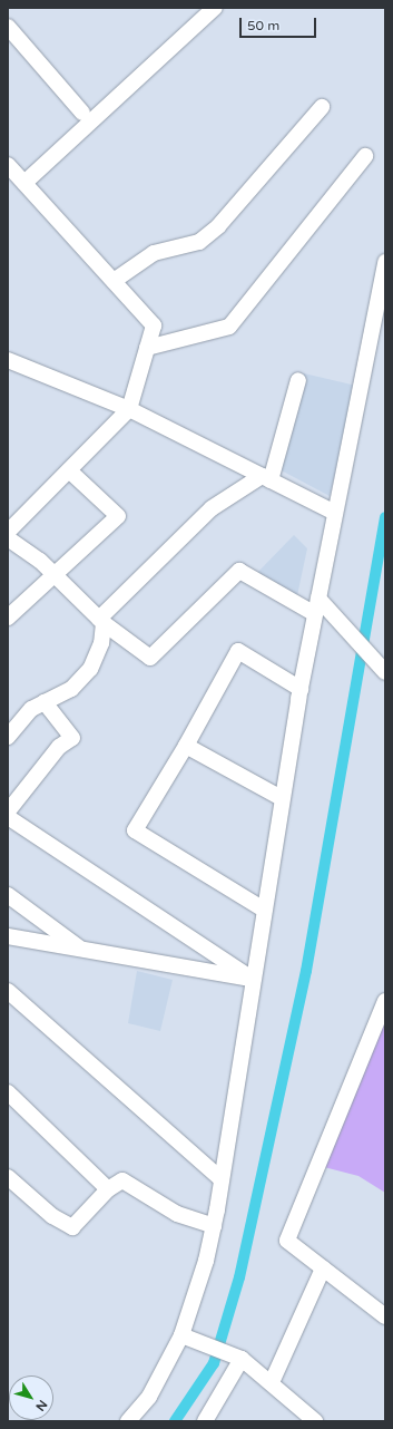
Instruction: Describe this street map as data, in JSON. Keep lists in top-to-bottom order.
{
  "scale_bar": "50 m",
  "north": "bottom right"
}
